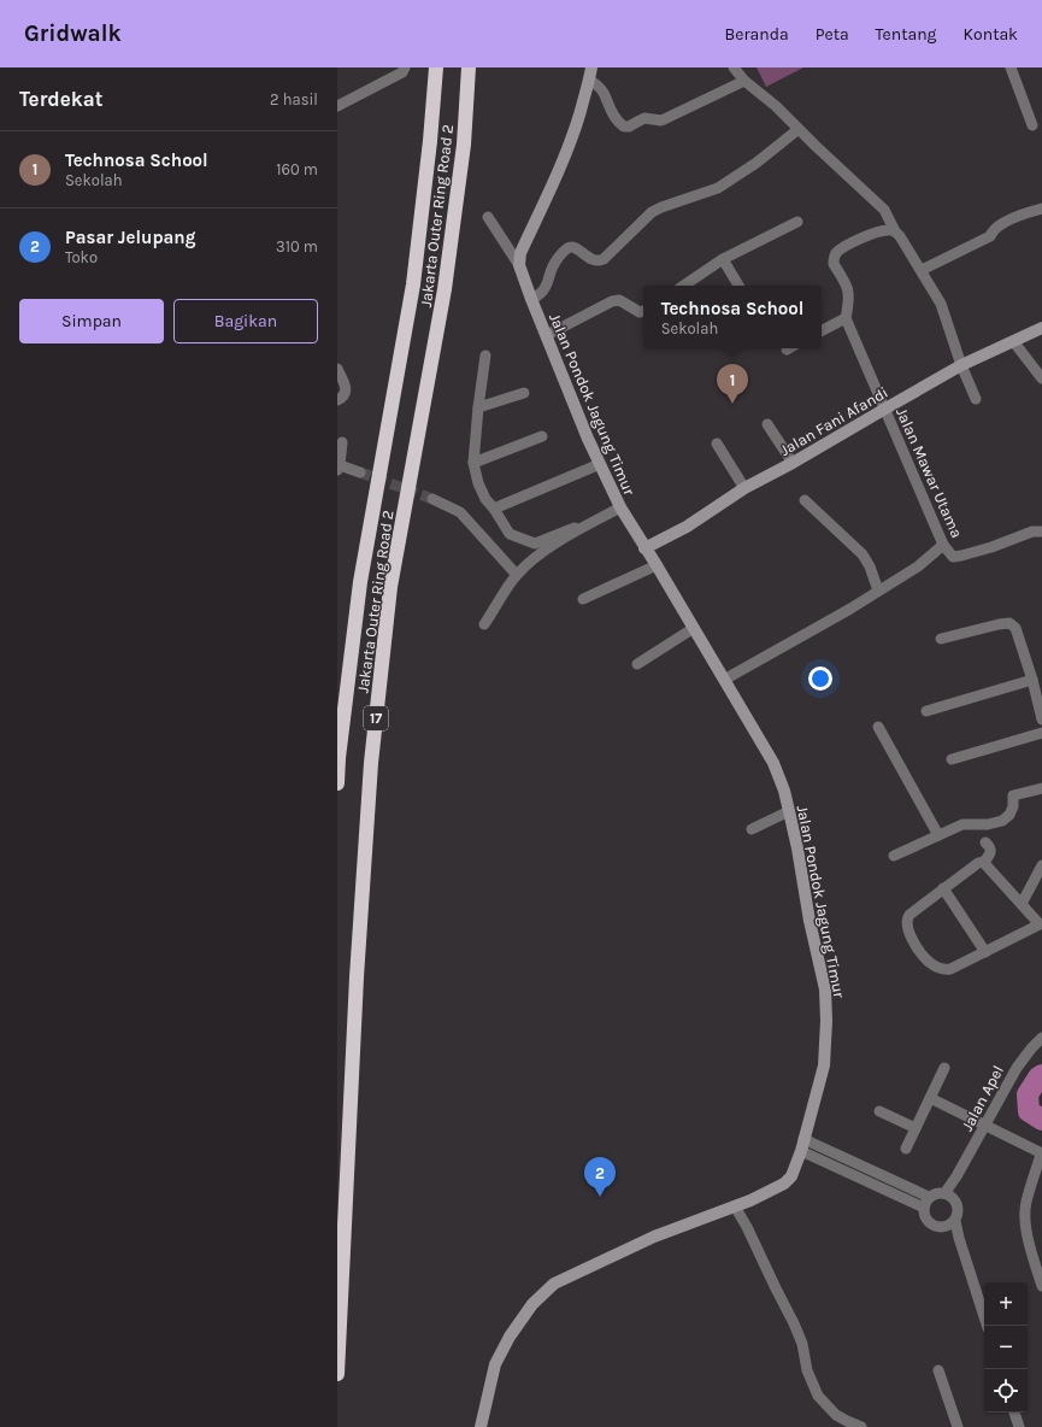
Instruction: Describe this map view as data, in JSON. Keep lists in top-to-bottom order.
{
  "streets": {
    "highway": ["Jakarta Outer Ring Road 2", "17"],
    "street": [
      "Jalan Pondok Jagung Timur",
      "Jalan Fani Afandi",
      "Jalan Mawar Utama",
      "Jalan Apel"
    ]
  },
  "crossings": [
    ["Jalan Pondok Jagung Timur", "Jalan Fani Afandi"],
    ["Jalan Fani Afandi", "Jalan Mawar Utama"]
  ],
  "page": {
    "header": "Gridwalk",
    "nav": [
      "Beranda",
      "Peta",
      "Tentang",
      "Kontak"
    ],
    "heading": ["Terdekat", "2 hasil"],
    "list": [
      {
        "mark": "1",
        "name": "Technosa School",
        "note": "Sekolah",
        "value": "160 m"
      },
      {
        "mark": "2",
        "name": "Pasar Jelupang",
        "note": "Toko",
        "value": "310 m"
      }
    ],
    "buttons": ["Simpan", "Bagikan"],
    "popup": ["Technosa School", "Sekolah"],
    "pins": ["1", "2"],
    "map_buttons": ["+", "−"]
  }
}
